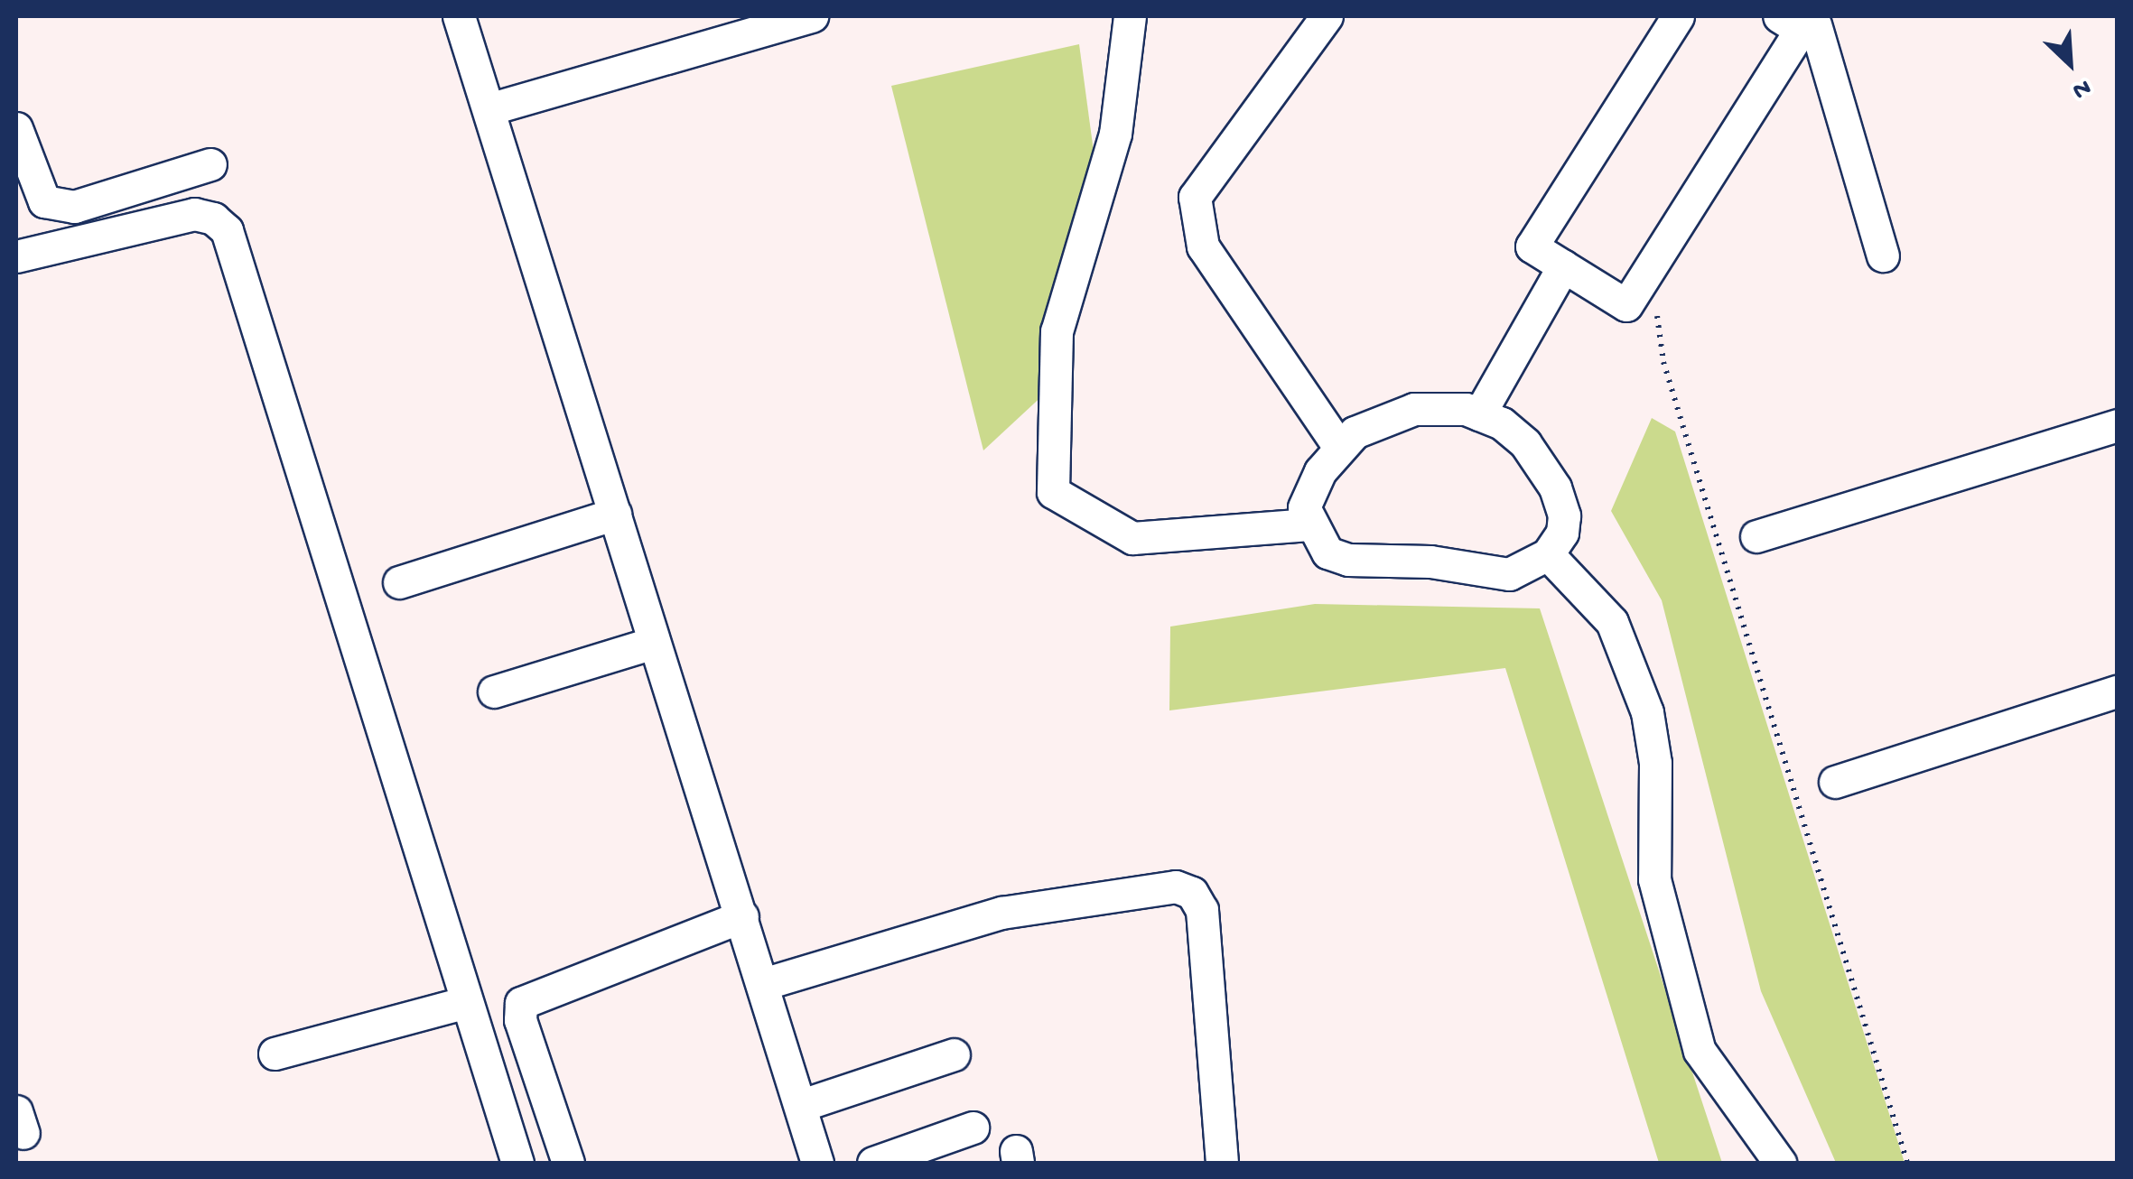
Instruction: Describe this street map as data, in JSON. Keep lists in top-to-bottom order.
{
  "north": "bottom right"
}
